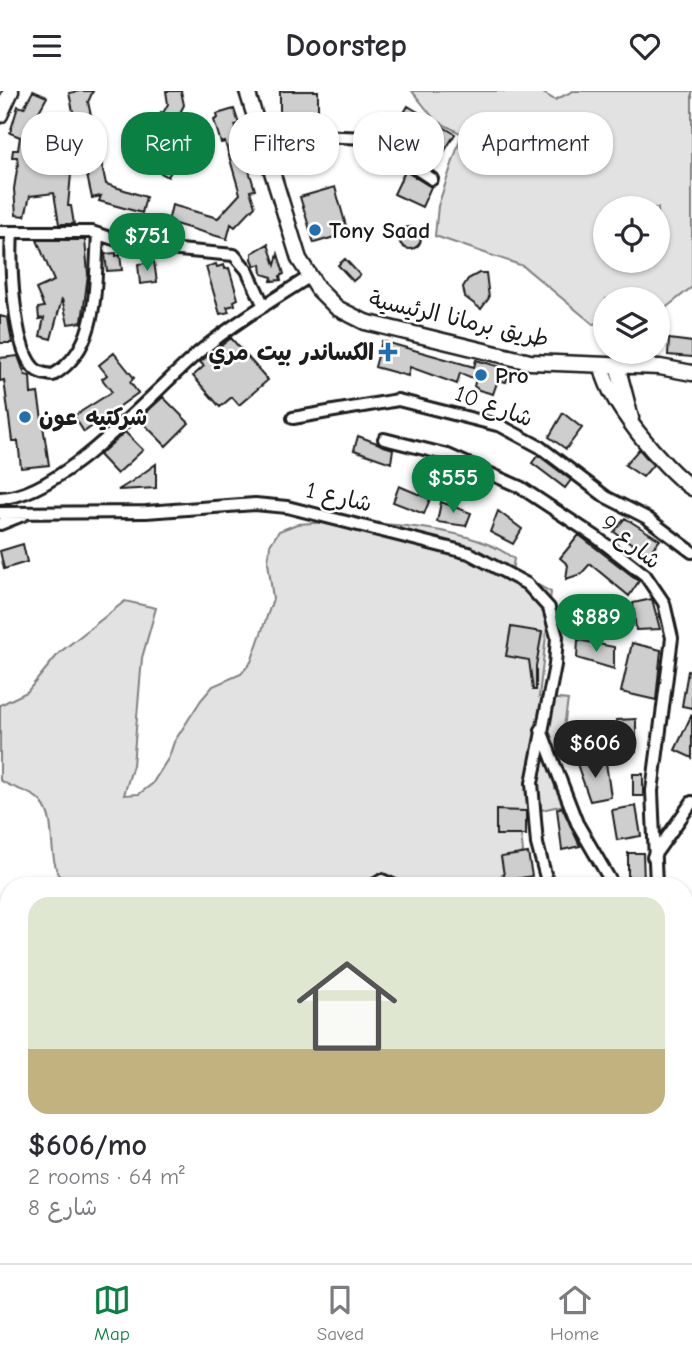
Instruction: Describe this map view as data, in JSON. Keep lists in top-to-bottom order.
{
  "streets": {
    "main road": ["طريق برمانا الرئيسية"],
    "street": ["شارع 10", "شارع 1", "شارع 9"]
  },
  "places": {
    "other": ["Tony Saad", "Pro", "شركتيه عون"],
    "health": ["الكساندر بيت مري"]
  },
  "page": {
    "header": "Doorstep",
    "chip": [
      "Buy",
      "Rent",
      "Filters",
      "New",
      "Apartment"
    ],
    "price": [
      "$751",
      "$555",
      "$889",
      "$606"
    ],
    "list": [
      {
        "name": "$606/mo",
        "note": "2 rooms · 64 m² · شارع 8"
      }
    ],
    "tabs": ["Map", "Saved", "Home"]
  }
}
